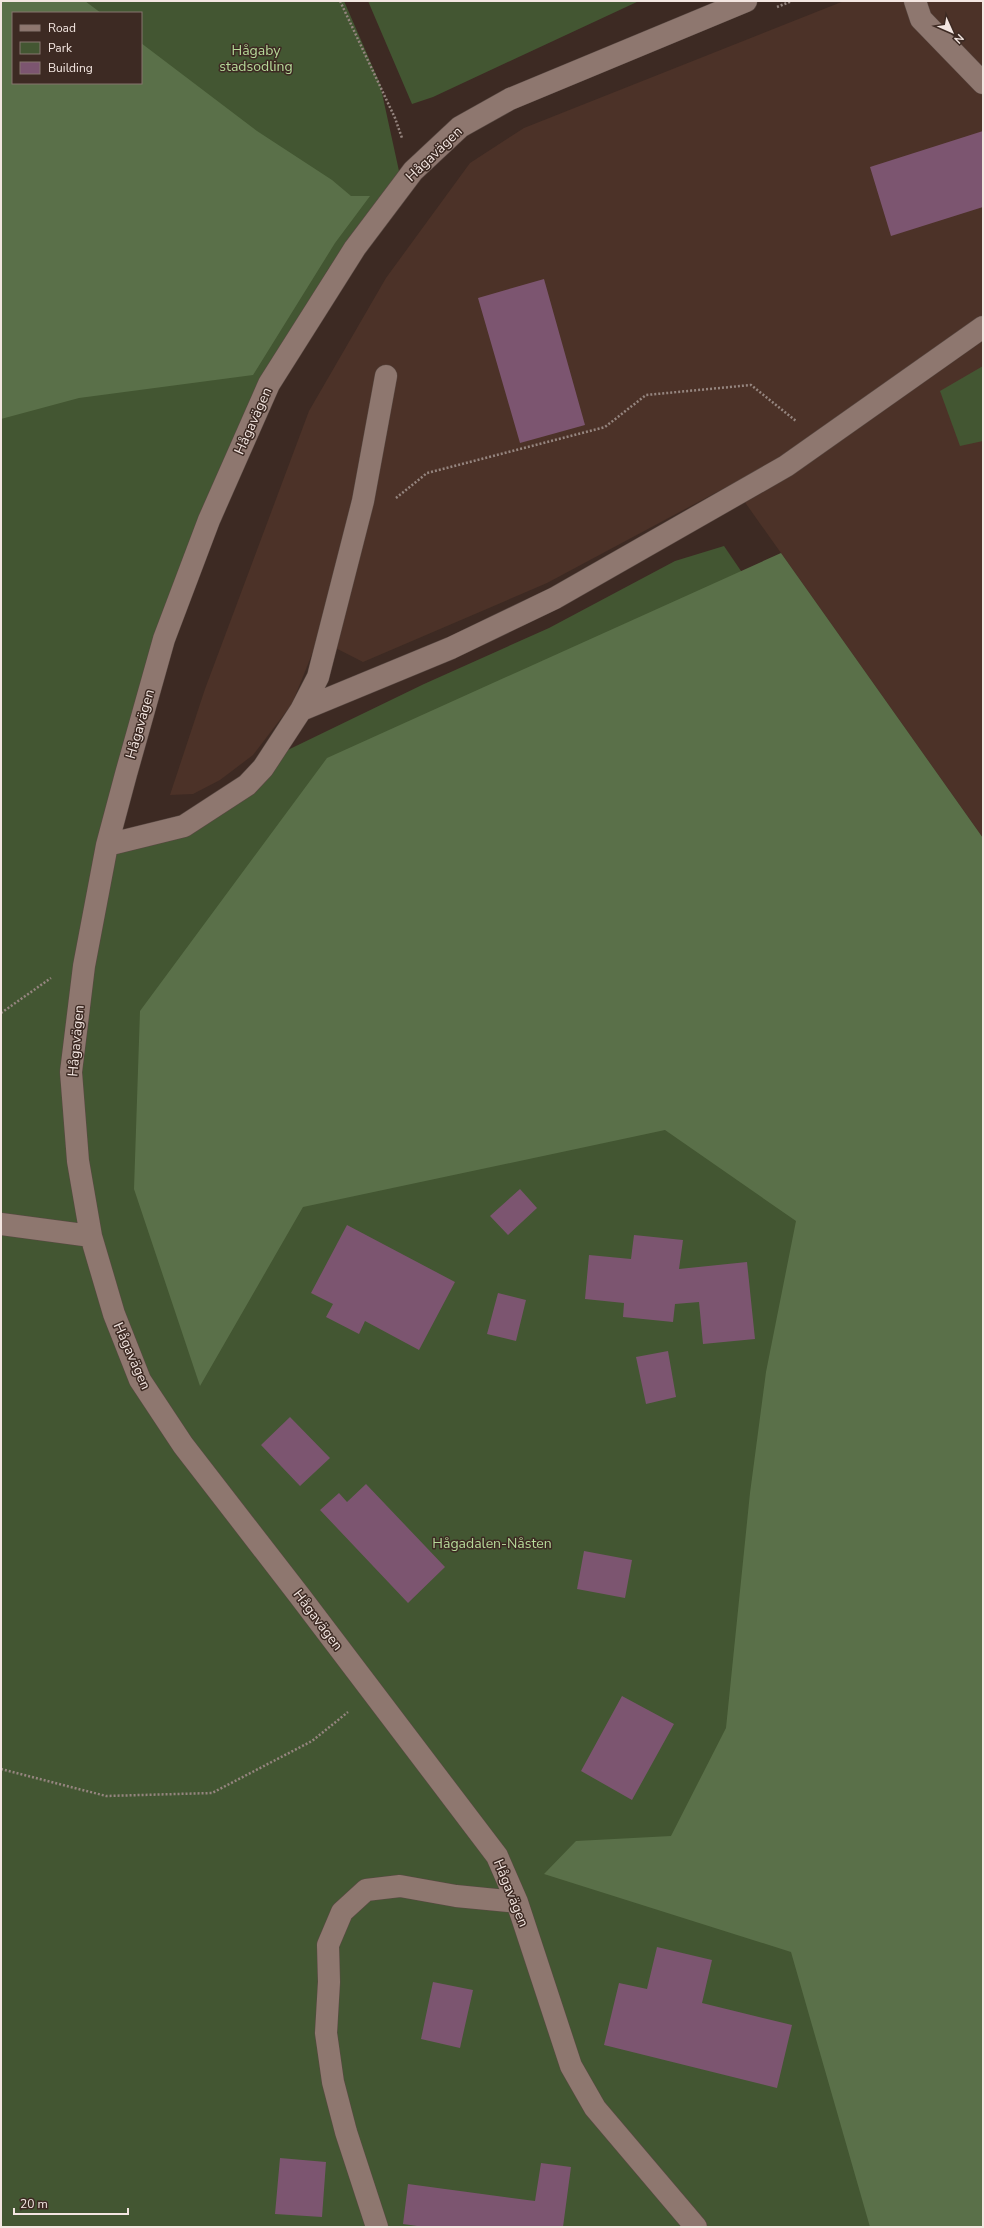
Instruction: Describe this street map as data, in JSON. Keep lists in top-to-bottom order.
{
  "streets": {
    "street": ["Hågavägen"]
  },
  "parks": ["Hågaby stadsodling", "Hågadalen-Nåsten"],
  "legend": ["Road", "Park", "Building"],
  "scale_bar": "20 m",
  "north": "bottom right"
}
